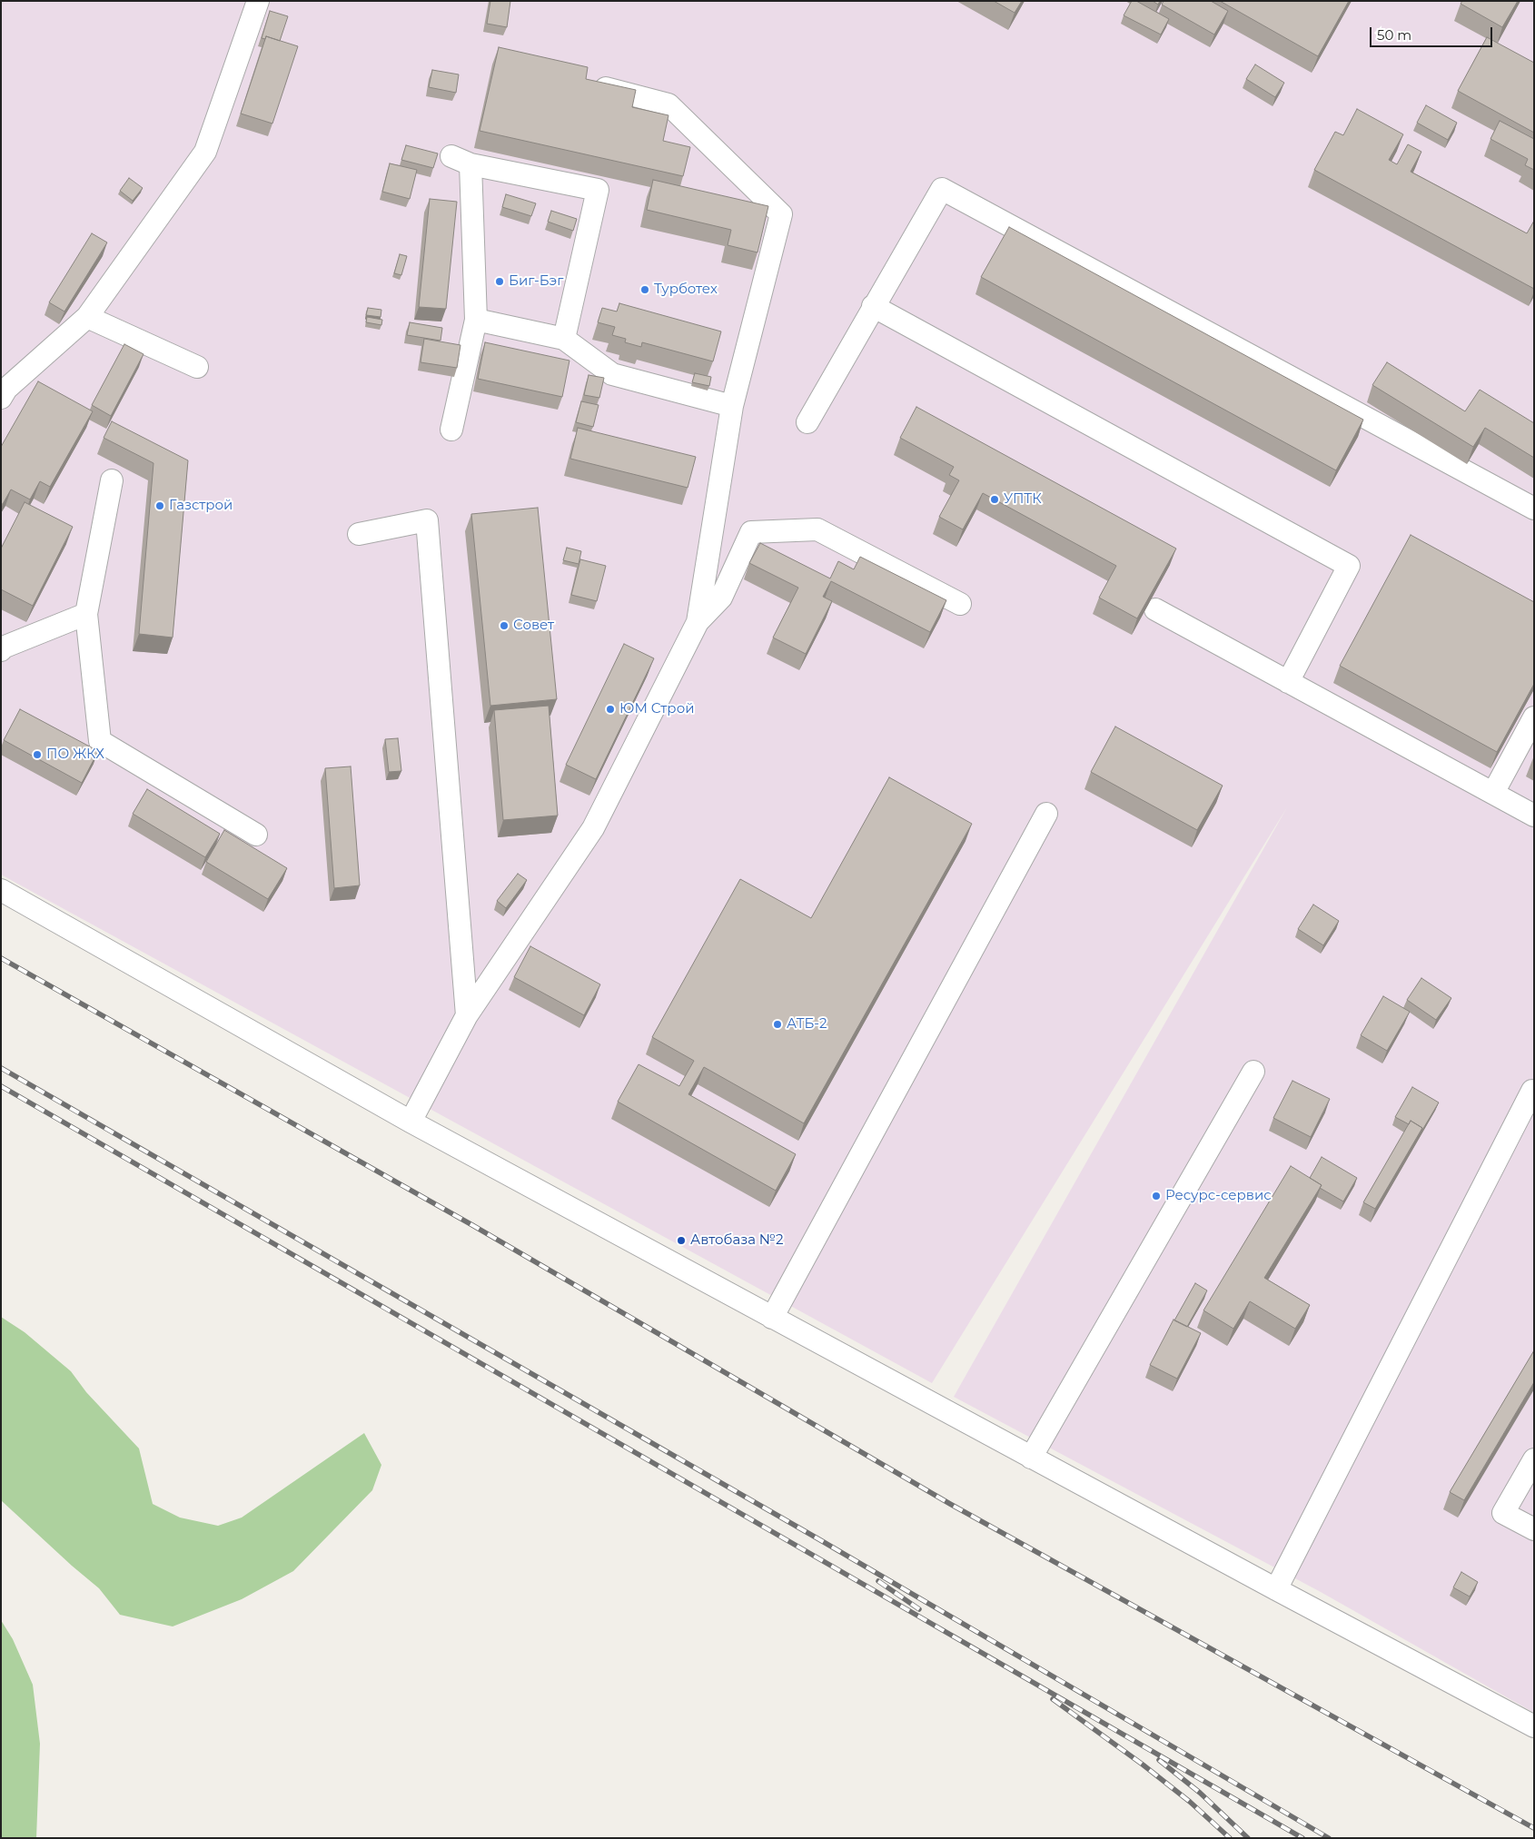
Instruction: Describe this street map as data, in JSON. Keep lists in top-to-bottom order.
{
  "places": [
    "Биг-Бэг",
    "Турботех",
    "УПТК",
    "Газстрой",
    "Совет",
    "ЮМ Строй",
    "ПО ЖКХ",
    "АТБ-2",
    "Ресурс-сервис",
    "Автобаза №2"
  ],
  "scale_bar": "50 m"
}
